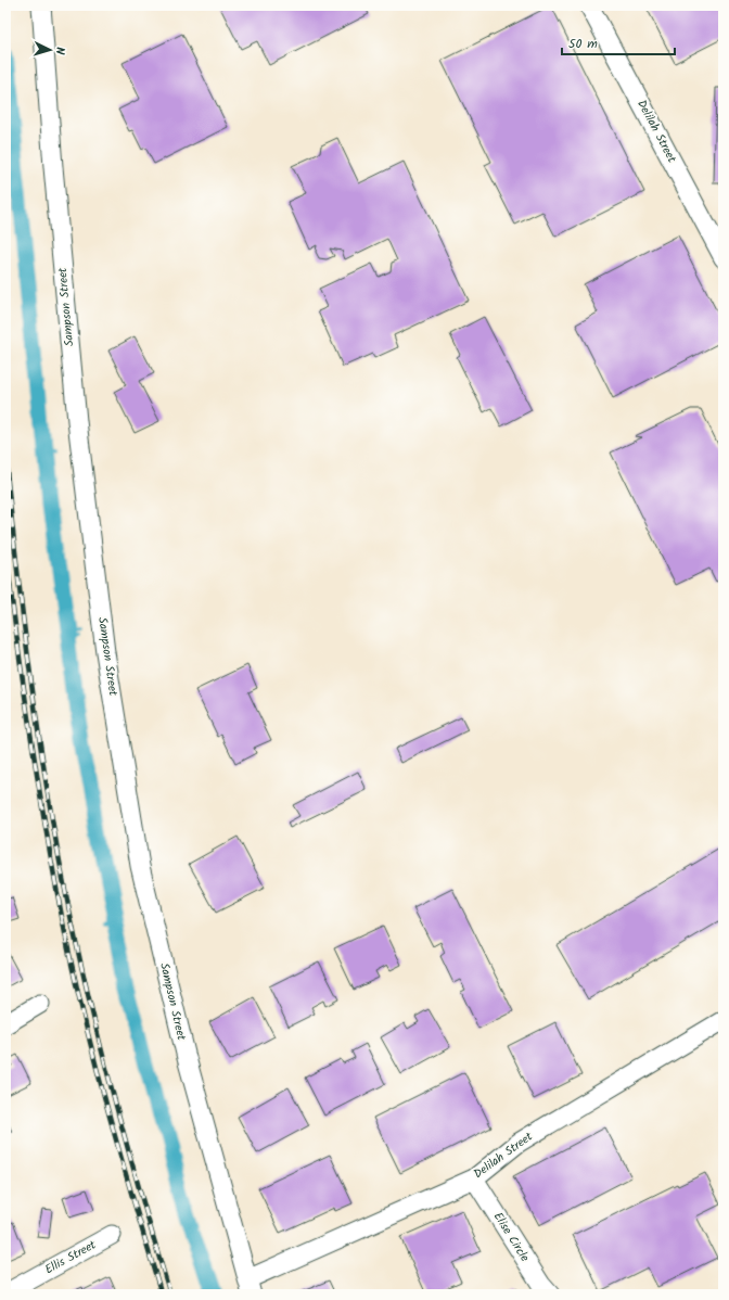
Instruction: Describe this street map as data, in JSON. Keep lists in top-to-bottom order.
{
  "streets": {
    "street": [
      "Delilah Street",
      "Sampson Street",
      "Elise Circle",
      "Ellis Street"
    ]
  },
  "crossings": [
    ["Delilah Street", "Sampson Street"],
    ["Delilah Street", "Elise Circle"]
  ],
  "scale_bar": "50 m",
  "north": "right"
}
